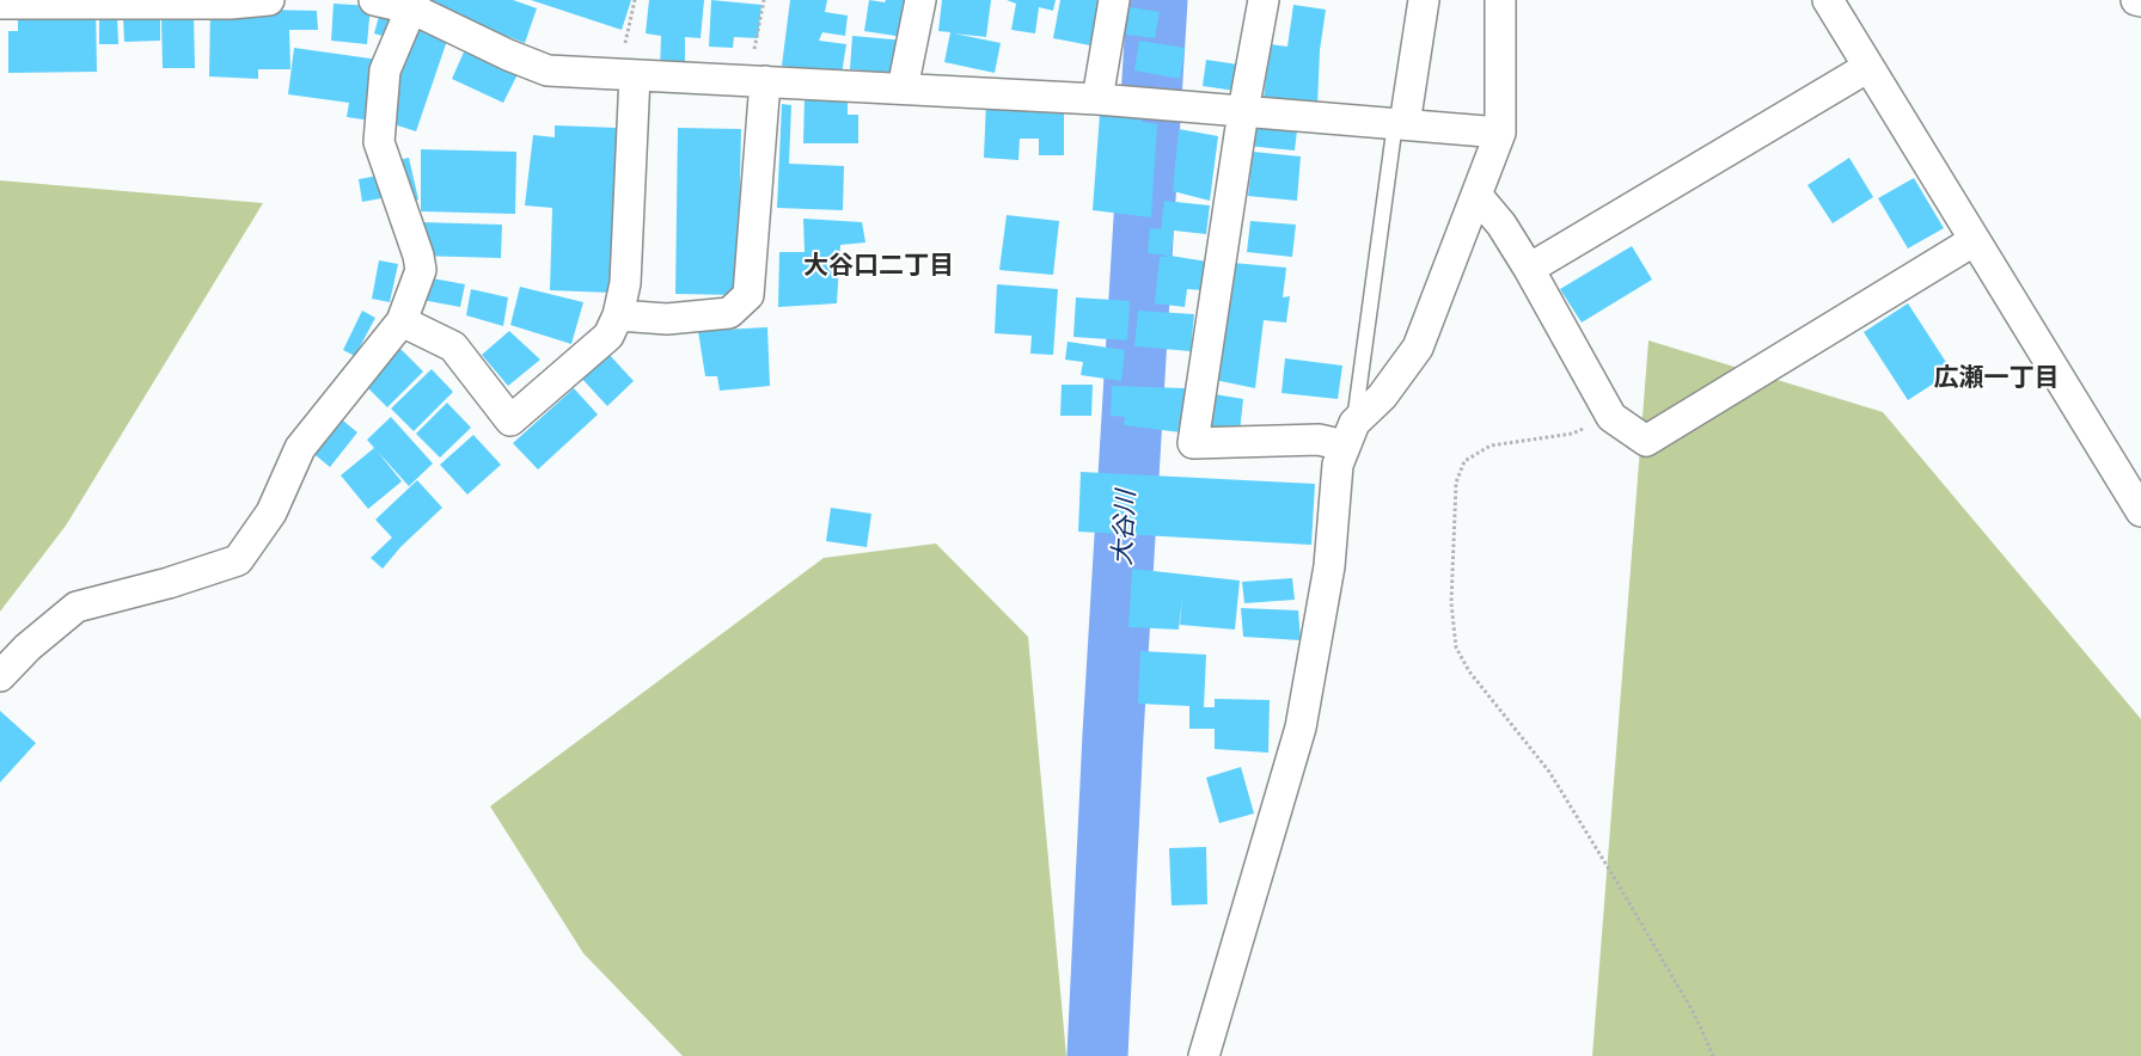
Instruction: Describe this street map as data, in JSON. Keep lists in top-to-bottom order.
{
  "districts": ["大谷口二丁目", "広瀬一丁目"],
  "water": ["大谷川"]
}
